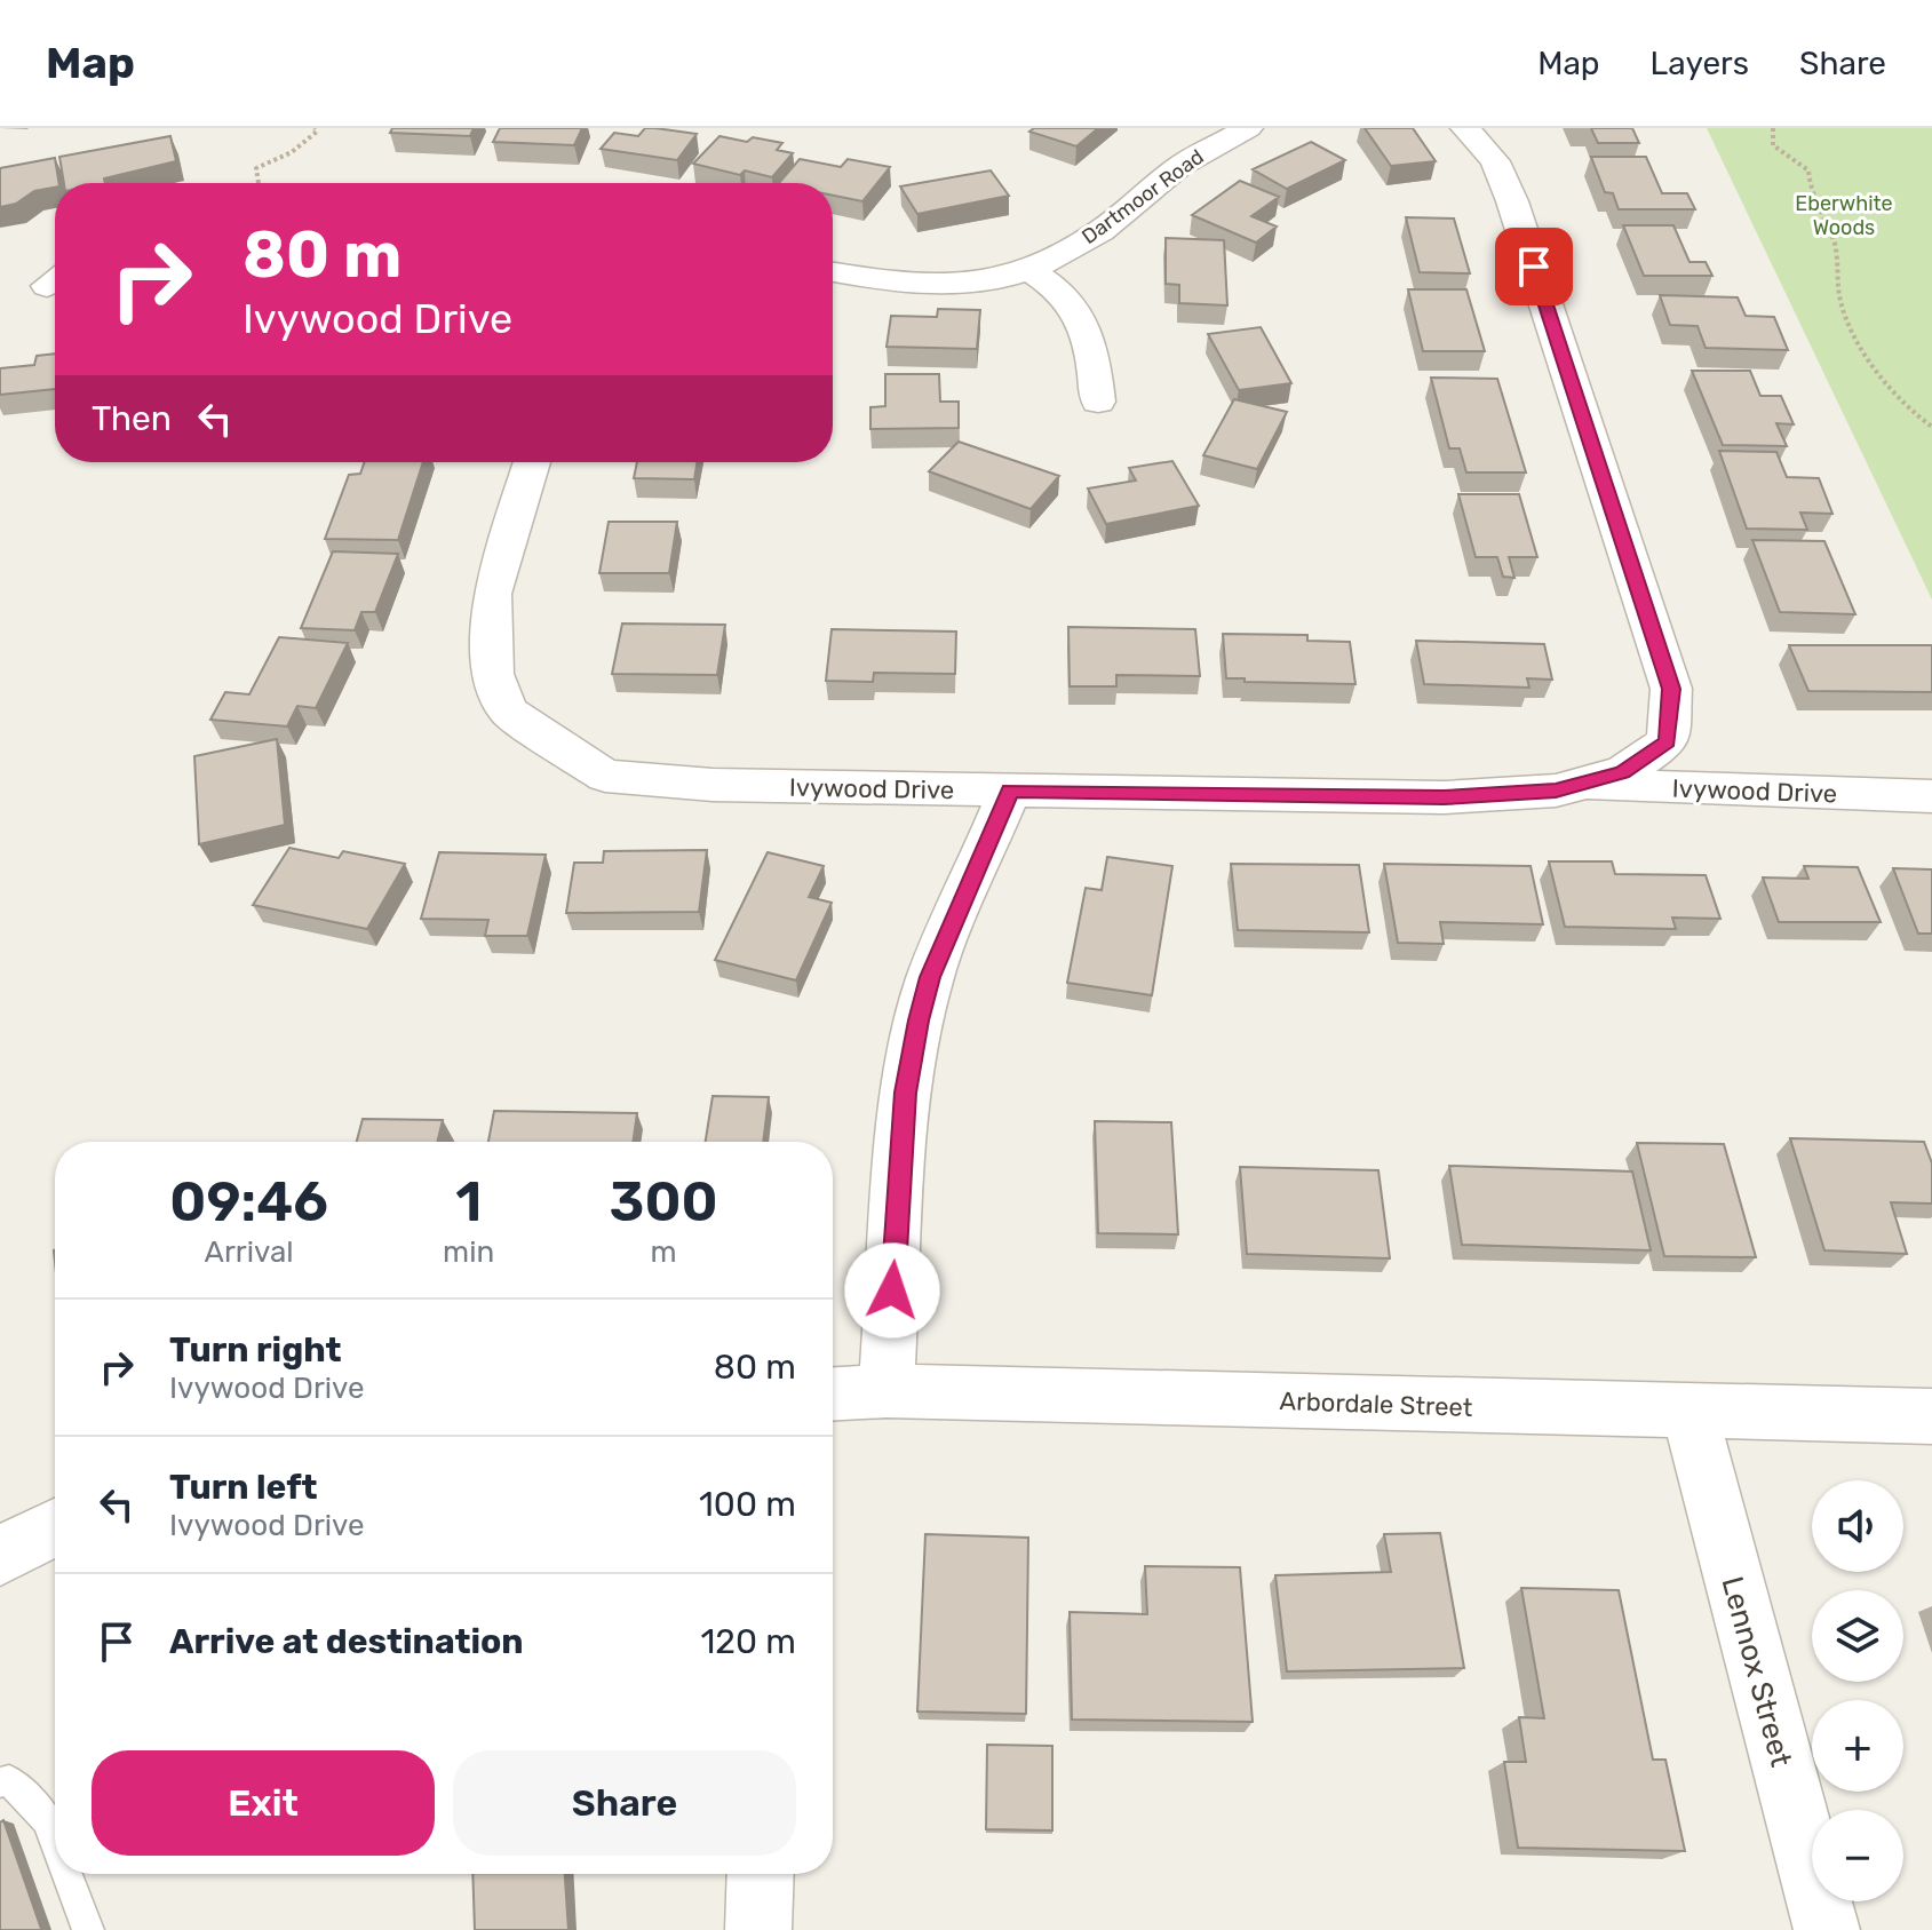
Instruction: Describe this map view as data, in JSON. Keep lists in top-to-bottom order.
{
  "streets": {
    "street": [
      "Dartmoor Road",
      "Ivywood Drive",
      "Arbordale Street",
      "Lennox Street"
    ]
  },
  "crossings": [
    ["Arbordale Street", "Lennox Street"]
  ],
  "parks": ["Eberwhite Woods"],
  "page": {
    "header": "Map",
    "nav": ["Map", "Layers", "Share"],
    "turn": ["80 m", "Ivywood Drive"],
    "then": "Then",
    "eta": [
      "09:46",
      "Arrival",
      "1",
      "min",
      "300",
      "m"
    ],
    "list": [
      {
        "name": "Turn right",
        "note": "Ivywood Drive",
        "value": "80 m"
      },
      {
        "name": "Turn left",
        "note": "Ivywood Drive",
        "value": "100 m"
      },
      {
        "name": "Arrive at destination",
        "value": "120 m"
      }
    ],
    "map_buttons": ["+", "−"],
    "buttons": ["Exit", "Share"]
  }
}
